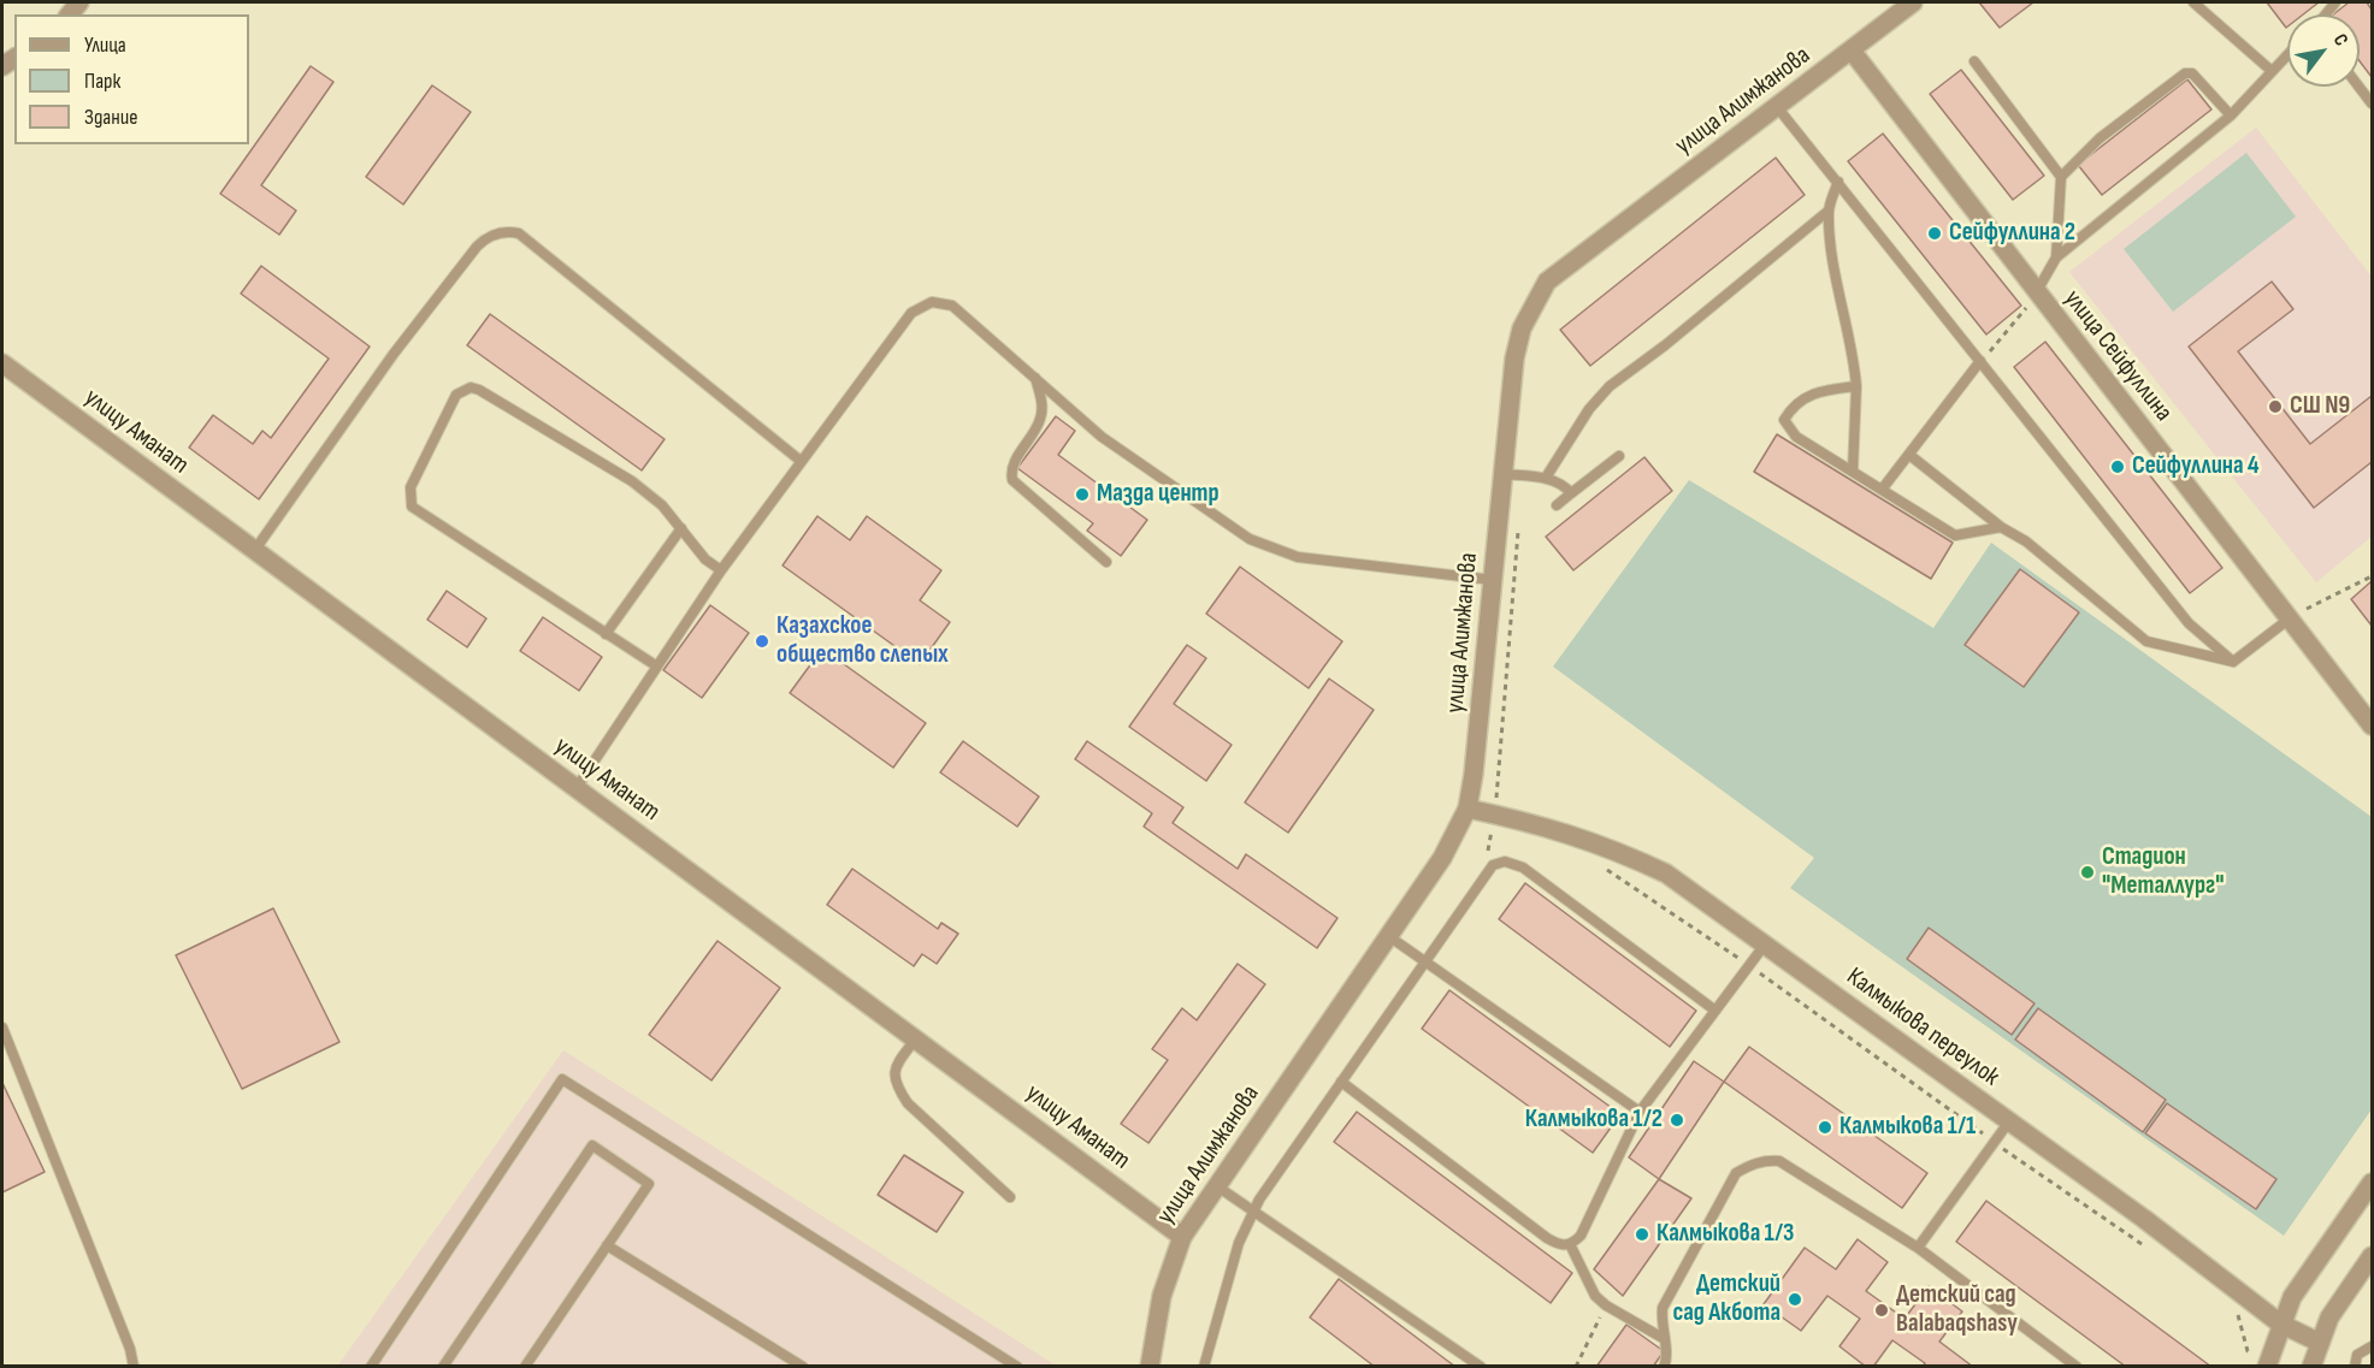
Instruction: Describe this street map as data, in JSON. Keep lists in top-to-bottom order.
{
  "streets": {
    "street": [
      "улица Алимжанова",
      "улица Сейфуллина",
      "улицу Аманат",
      "Калмыкова переулок"
    ]
  },
  "crossings": [
    ["улица Алимжанова", "улица Сейфуллина"],
    ["улица Алимжанова", "улицу Аманат"],
    ["улица Алимжанова", "Калмыкова переулок"]
  ],
  "places": [
    "Сейфуллина 2",
    "СШ N9",
    "Сейфуллина 4",
    "Мазда центр",
    "Казахское общество слепых",
    "Стадион \"Металлург\"",
    "Калмыкова 1/2",
    "Калмыкова 1/1",
    "Калмыкова 1/3",
    "Детский сад Акбота",
    "Детский сад Balabaqshasy"
  ],
  "legend": ["Улица", "Парк", "Здание"],
  "north": "top right"
}
